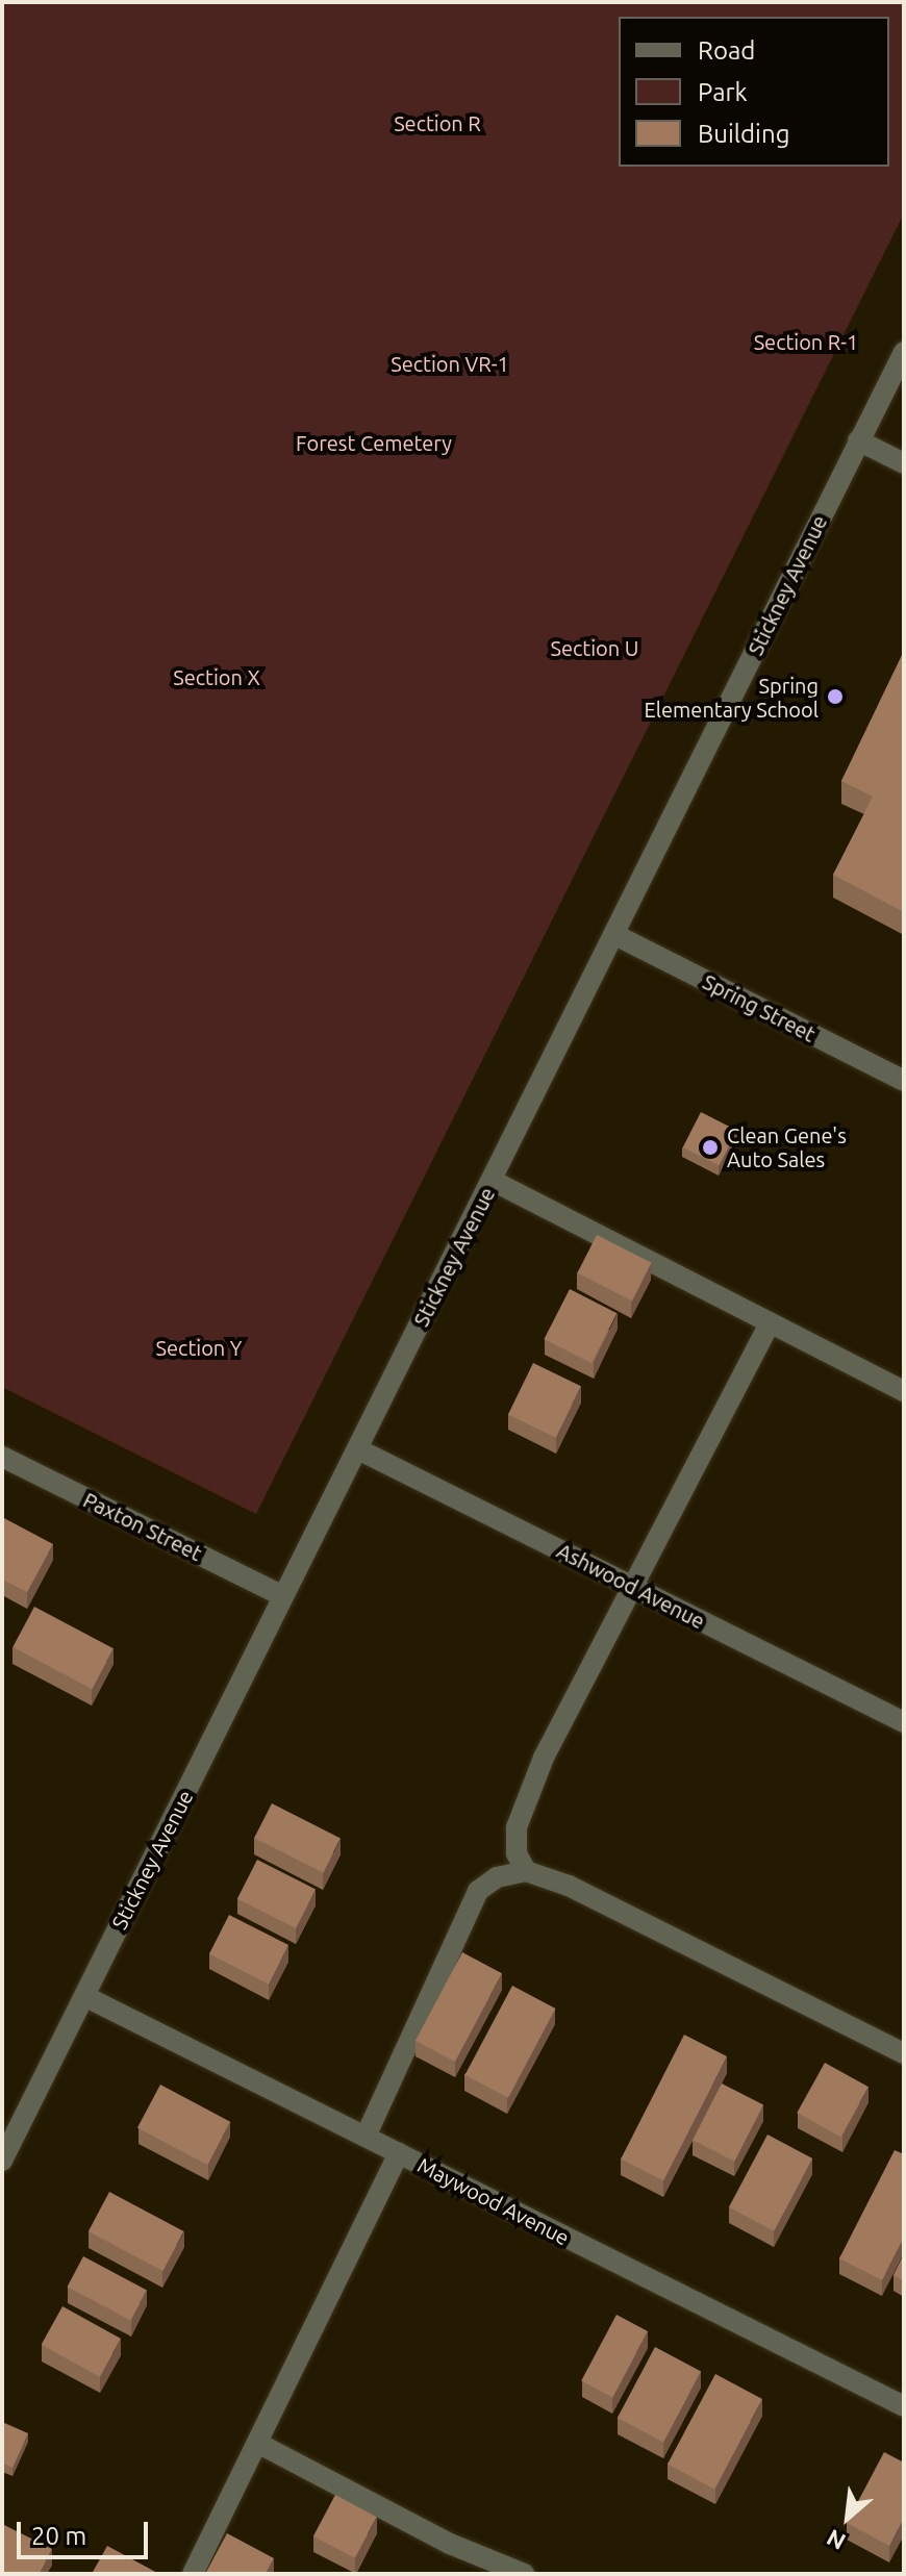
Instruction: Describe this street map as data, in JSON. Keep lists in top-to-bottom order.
{
  "streets": {
    "street": [
      "Stickney Avenue",
      "Spring Street",
      "Paxton Street",
      "Ashwood Avenue",
      "Maywood Avenue"
    ]
  },
  "crossings": [
    ["Stickney Avenue", "Spring Street"],
    ["Stickney Avenue", "Paxton Street"],
    ["Stickney Avenue", "Ashwood Avenue"],
    ["Stickney Avenue", "Maywood Avenue"]
  ],
  "parks": [
    "Section R",
    "Section R-1",
    "Section VR-1",
    "Forest Cemetery",
    "Section U",
    "Section X",
    "Section Y"
  ],
  "places": ["Spring Elementary School", "Clean Gene's Auto Sales"],
  "legend": ["Road", "Park", "Building"],
  "scale_bar": "20 m",
  "north": "bottom left"
}
